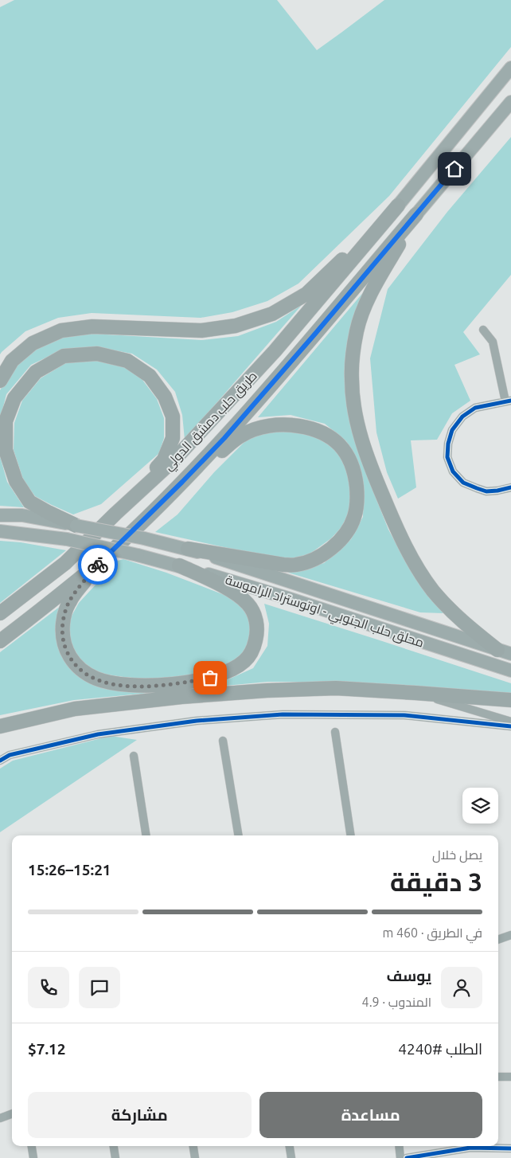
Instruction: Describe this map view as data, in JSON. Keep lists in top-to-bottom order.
{
  "streets": {
    "highway": ["طريق حلب دمشق الدولي", "محلق حلب الجنوبي - اوتوستراد الراموسة"]
  },
  "page": {
    "heading": ["3 دقيقة", "يصل خلال", "15:21–15:26"],
    "panel": [
      "يوسف",
      "المندوب · 4.9",
      "الطلب #4240",
      "$7.12"
    ],
    "bar": "في الطريق · 460 m",
    "buttons": ["مساعدة", "مشاركة"]
  }
}
